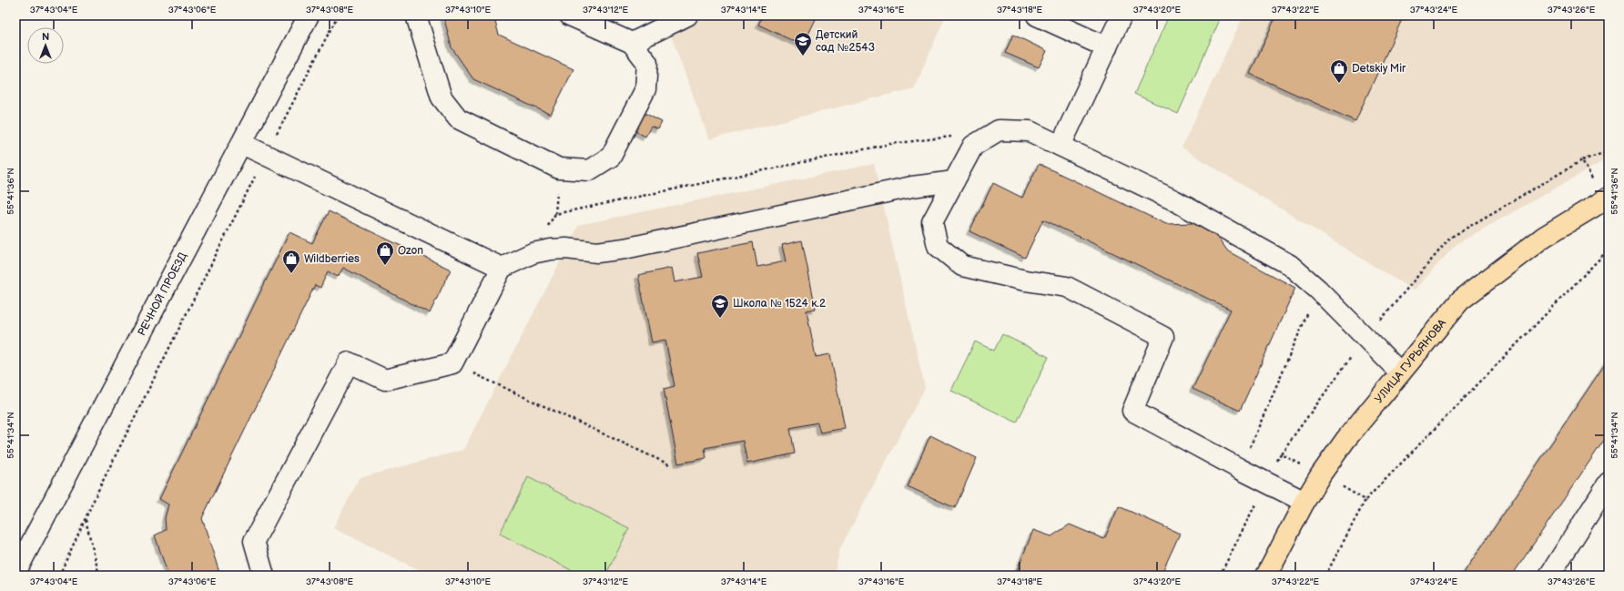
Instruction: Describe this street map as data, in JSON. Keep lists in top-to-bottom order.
{
  "streets": {
    "main road": ["УЛИЦА ГУРЬЯНОВА"],
    "street": ["РЕЧНОЙ ПРОЕЗД"]
  },
  "places": {
    "school or university": ["Детский сад №2543", "Школа № 1524 к.2"],
    "shop": ["Detskiy Mir", "Ozon", "Wildberries"]
  },
  "north": "top",
  "coordinates": [
    "37°43'04\"E",
    "37°43'06\"E",
    "37°43'08\"E",
    "37°43'10\"E",
    "37°43'12\"E",
    "37°43'14\"E",
    "37°43'16\"E",
    "37°43'18\"E",
    "37°43'20\"E",
    "37°43'22\"E",
    "37°43'24\"E",
    "37°43'26\"E",
    "55°41'36\"N",
    "55°41'34\"N"
  ]
}
